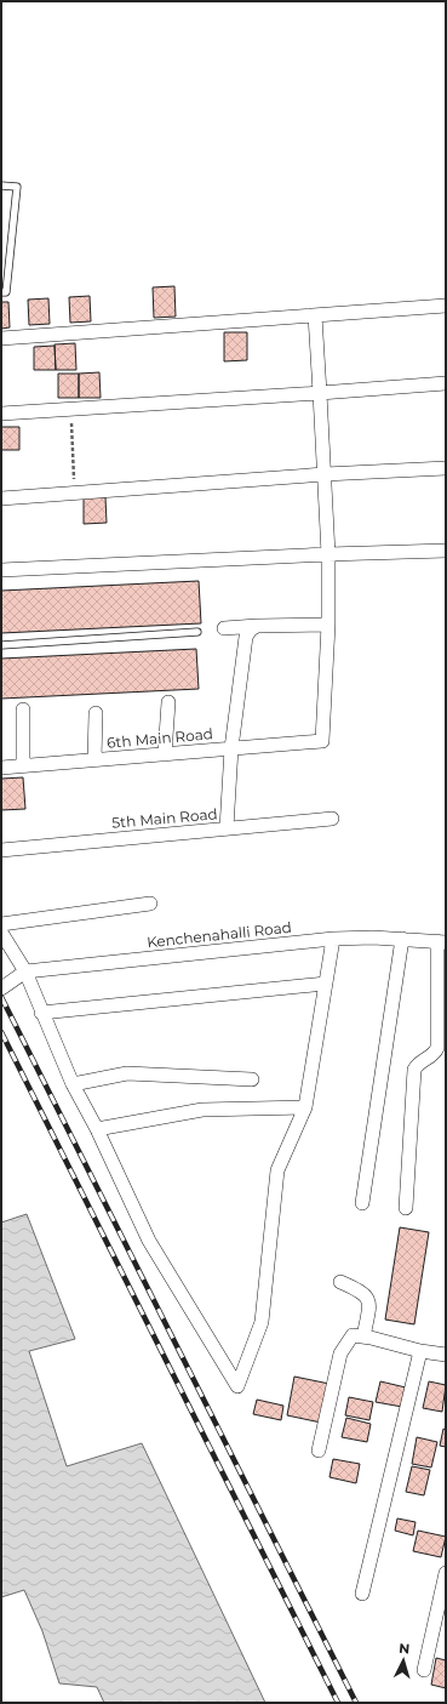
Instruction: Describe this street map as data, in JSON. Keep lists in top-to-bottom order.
{
  "streets": {
    "street": ["6th Main Road", "5th Main Road", "Kenchenahalli Road"]
  },
  "north": "top"
}
